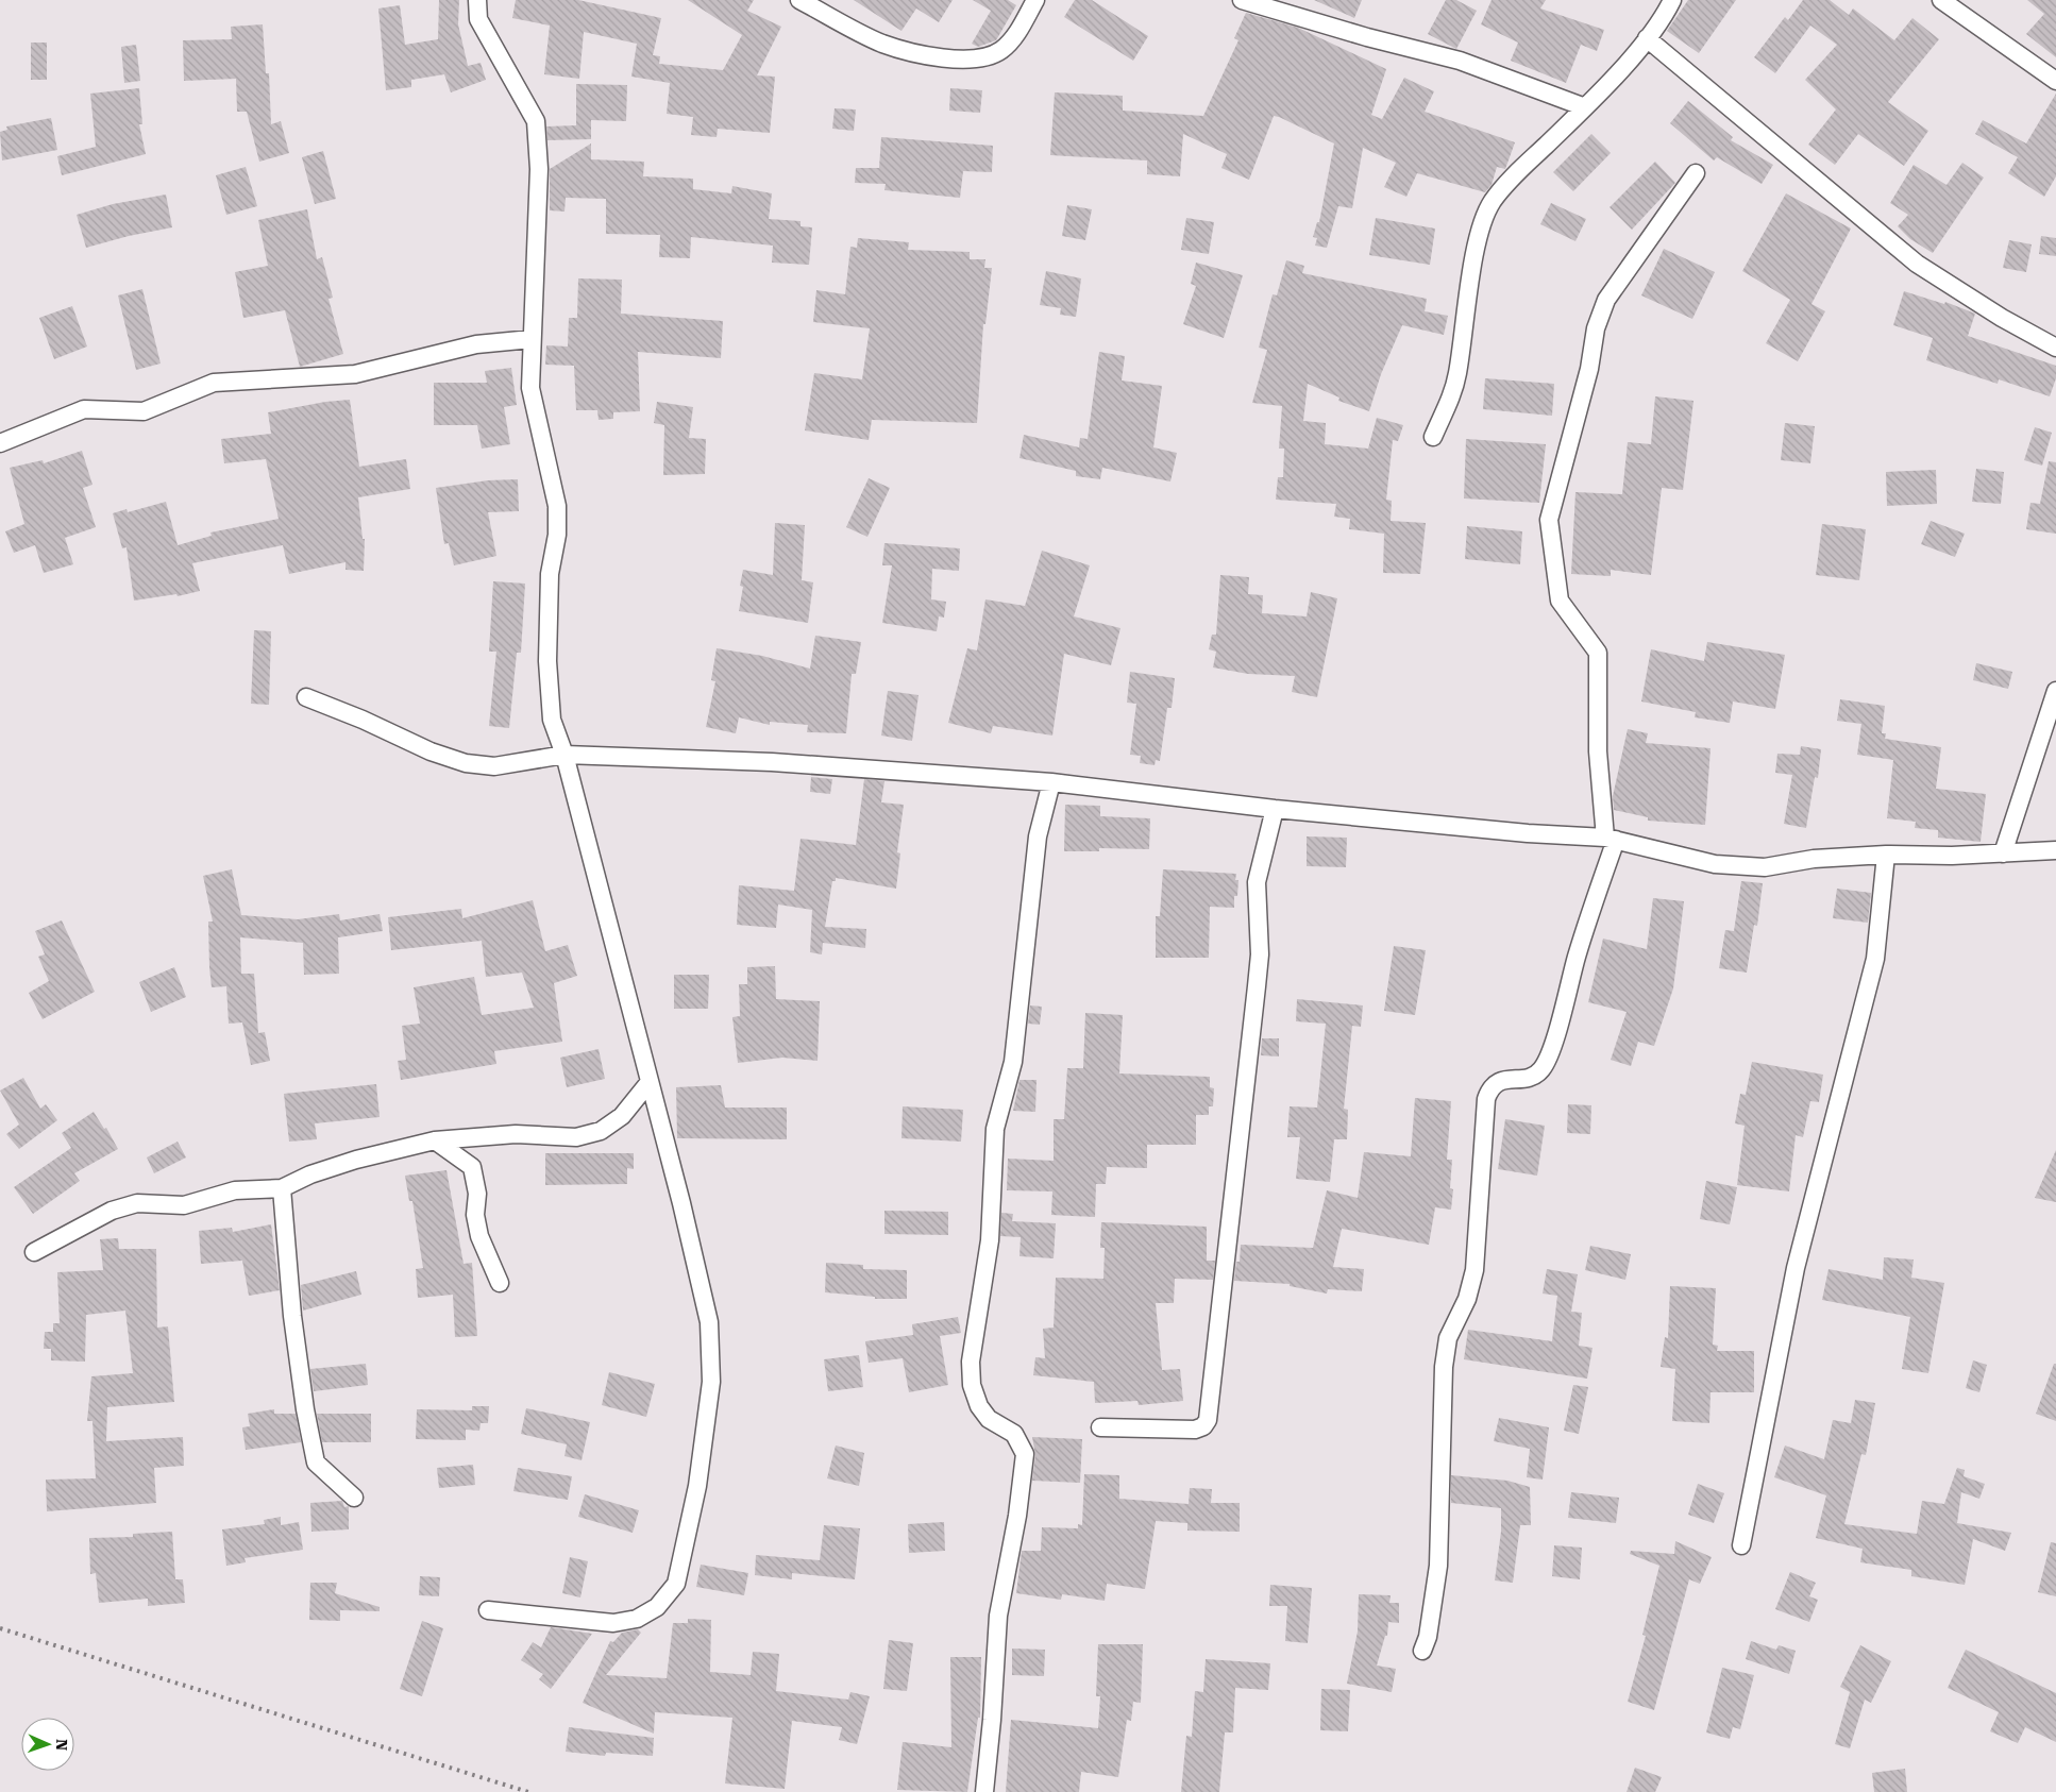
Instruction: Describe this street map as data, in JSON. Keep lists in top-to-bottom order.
{
  "north": "right"
}
